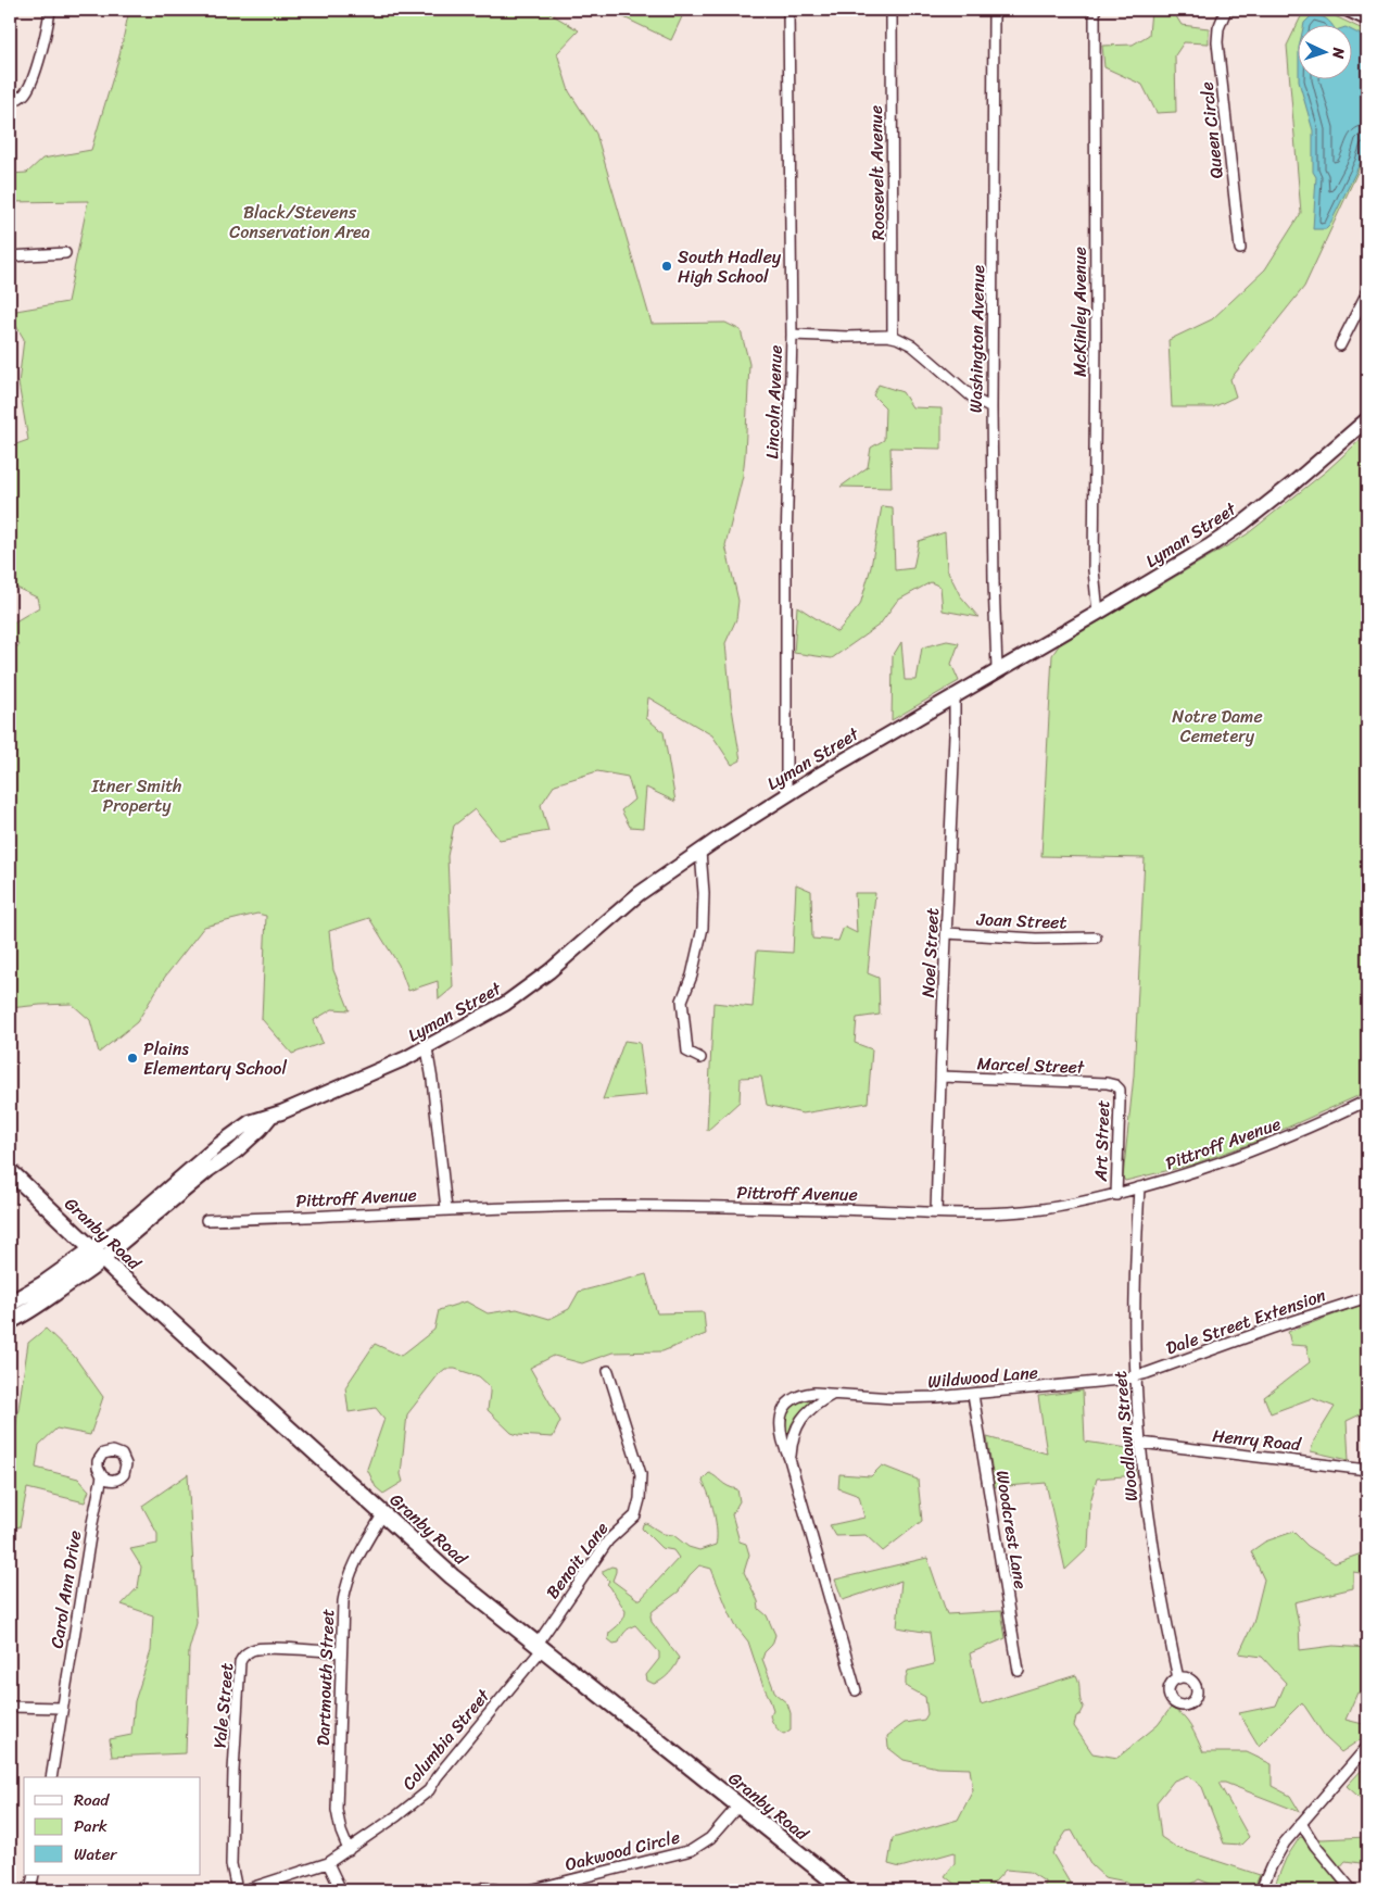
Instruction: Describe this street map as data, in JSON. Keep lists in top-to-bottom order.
{
  "streets": {
    "main road": ["Lyman Street", "Granby Road"],
    "street": [
      "Queen Circle",
      "Roosevelt Avenue",
      "McKinley Avenue",
      "Washington Avenue",
      "Lincoln Avenue",
      "Joan Street",
      "Noel Street",
      "Marcel Street",
      "Art Street",
      "Pittroff Avenue",
      "Dale Street Extension",
      "Wildwood Lane",
      "Woodlawn Street",
      "Henry Road",
      "Woodcrest Lane",
      "Benoit Lane",
      "Carol Ann Drive",
      "Dartmouth Street",
      "Yale Street",
      "Columbia Street",
      "Oakwood Circle"
    ]
  },
  "crossings": [
    ["McKinley Avenue", "Lyman Street"],
    ["Washington Avenue", "Lyman Street"],
    ["Lincoln Avenue", "Lyman Street"],
    ["Lyman Street", "Noel Street"],
    ["Lyman Street", "Granby Road"],
    ["Joan Street", "Noel Street"],
    ["Noel Street", "Marcel Street"],
    ["Noel Street", "Pittroff Avenue"],
    ["Marcel Street", "Art Street"],
    ["Art Street", "Pittroff Avenue"],
    ["Pittroff Avenue", "Woodlawn Street"],
    ["Granby Road", "Benoit Lane"],
    ["Granby Road", "Dartmouth Street"],
    ["Granby Road", "Columbia Street"],
    ["Granby Road", "Oakwood Circle"],
    ["Dale Street Extension", "Wildwood Lane"],
    ["Dale Street Extension", "Woodlawn Street"],
    ["Wildwood Lane", "Woodlawn Street"],
    ["Wildwood Lane", "Woodcrest Lane"],
    ["Woodlawn Street", "Henry Road"],
    ["Benoit Lane", "Columbia Street"],
    ["Dartmouth Street", "Yale Street"],
    ["Dartmouth Street", "Columbia Street"]
  ],
  "parks": ["Black/Stevens Conservation Area", "Notre Dame Cemetery", "Itner Smith Property"],
  "places": ["South Hadley High School", "Plains Elementary School"],
  "legend": ["Road", "Park", "Water"],
  "north": "right"
}
